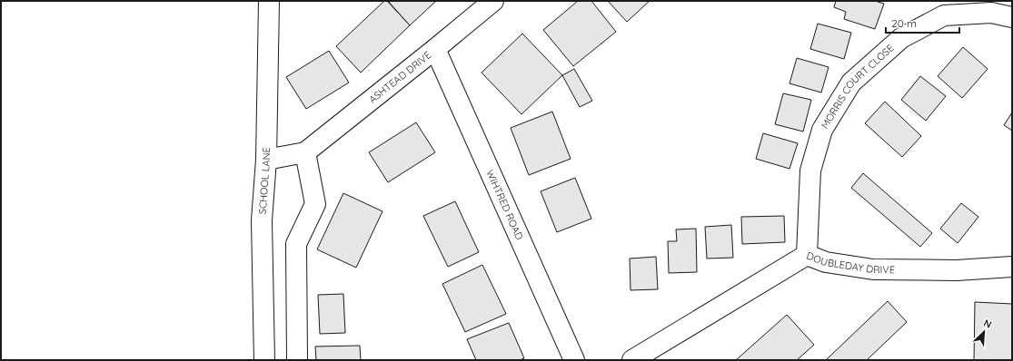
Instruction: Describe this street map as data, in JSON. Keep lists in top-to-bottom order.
{
  "streets": {
    "street": [
      "ASHTEAD DRIVE",
      "MORRIS COURT CLOSE",
      "SCHOOL LANE",
      "WIHTRED ROAD",
      "DOUBLEDAY DRIVE"
    ]
  },
  "crossings": [
    ["ASHTEAD DRIVE", "SCHOOL LANE"],
    ["ASHTEAD DRIVE", "WIHTRED ROAD"],
    ["MORRIS COURT CLOSE", "DOUBLEDAY DRIVE"]
  ],
  "scale_bar": "20 m",
  "north": "top right"
}
